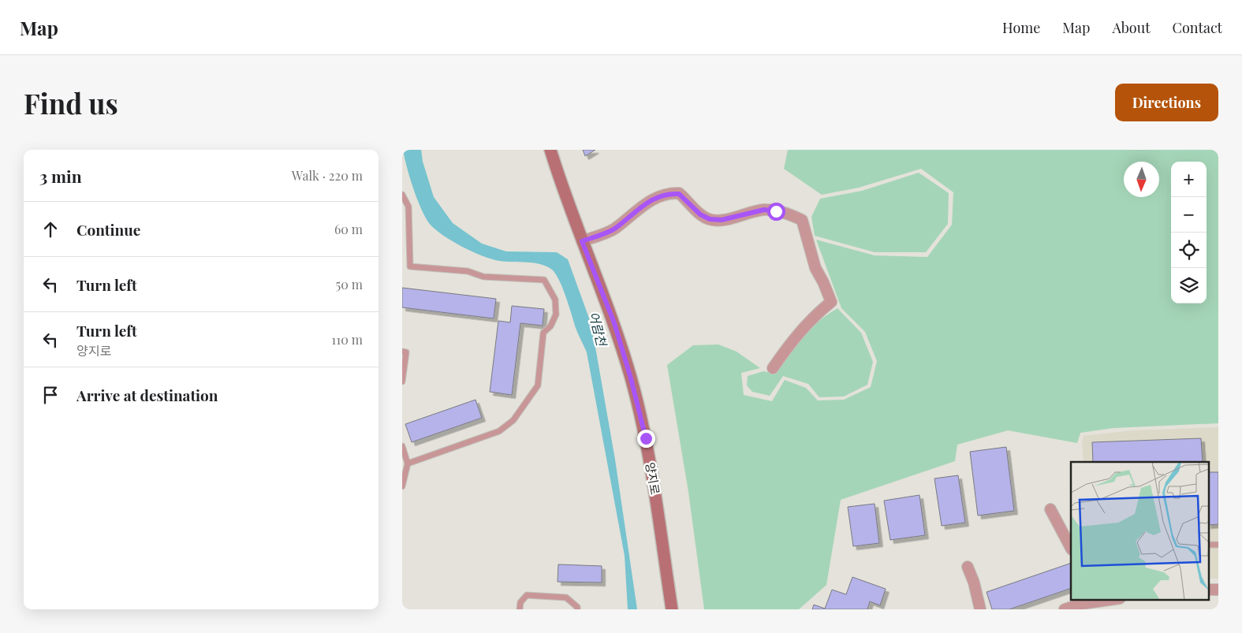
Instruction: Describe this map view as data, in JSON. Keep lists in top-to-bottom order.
{
  "streets": {
    "street": ["양지로"]
  },
  "water": ["어람천"],
  "north": "bottom",
  "page": {
    "header": "Map",
    "nav": [
      "Home",
      "Map",
      "About",
      "Contact"
    ],
    "buttons": "Directions",
    "title": "Find us",
    "heading": ["3 min", "Walk · 220 m"],
    "map_buttons": ["+", "−"],
    "list": [
      ["Continue", "60 m"],
      ["Turn left", "50 m"],
      ["Turn left", "양지로", "110 m"],
      "Arrive at destination"
    ]
  }
}
